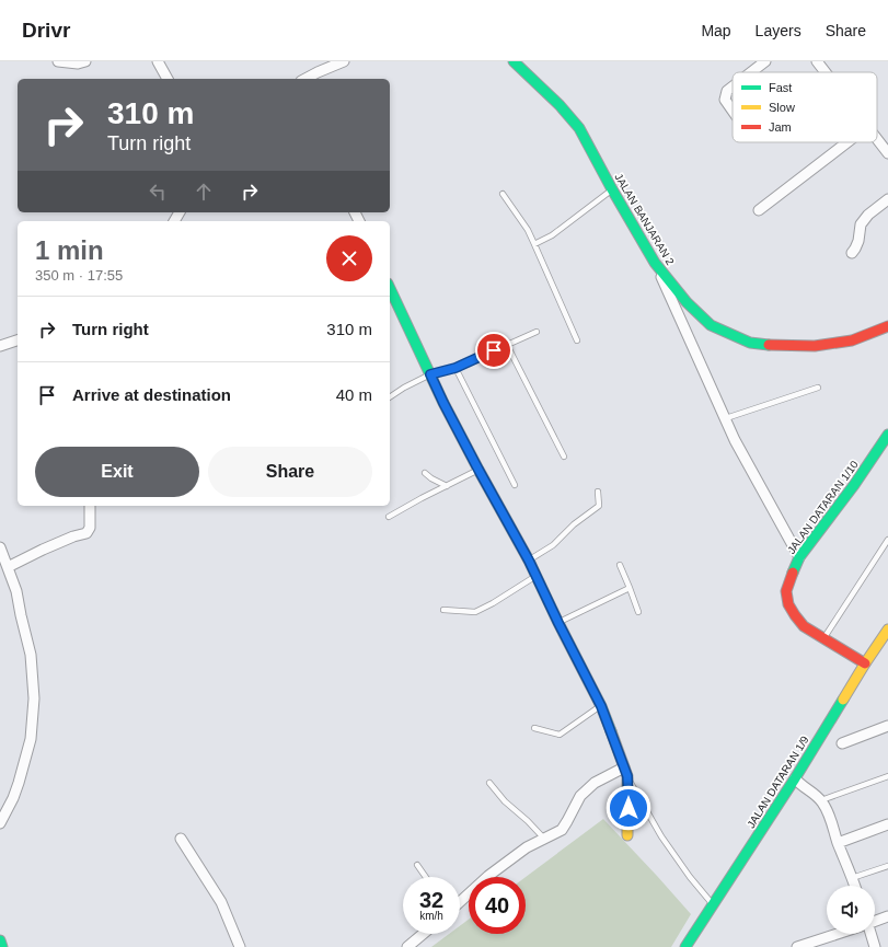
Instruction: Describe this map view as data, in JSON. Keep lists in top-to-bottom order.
{
  "streets": {
    "street": ["JALAN BANJARAN 2", "JALAN DATARAN 1/10", "JALAN DATARAN 1/9"]
  },
  "crossings": [
    ["JALAN DATARAN 1/10", "JALAN DATARAN 1/9"]
  ],
  "legend": ["Fast", "Slow", "Jam"],
  "page": {
    "header": "Drivr",
    "nav": ["Map", "Layers", "Share"],
    "turn": ["310 m", "Turn right"],
    "heading": ["1 min", "350 m · 17:55"],
    "list": [
      {
        "name": "Turn right",
        "value": "310 m"
      },
      {
        "name": "Arrive at destination",
        "value": "40 m"
      }
    ],
    "buttons": ["Exit", "Share"],
    "speed": "32 km/h",
    "limit": "40"
  }
}
